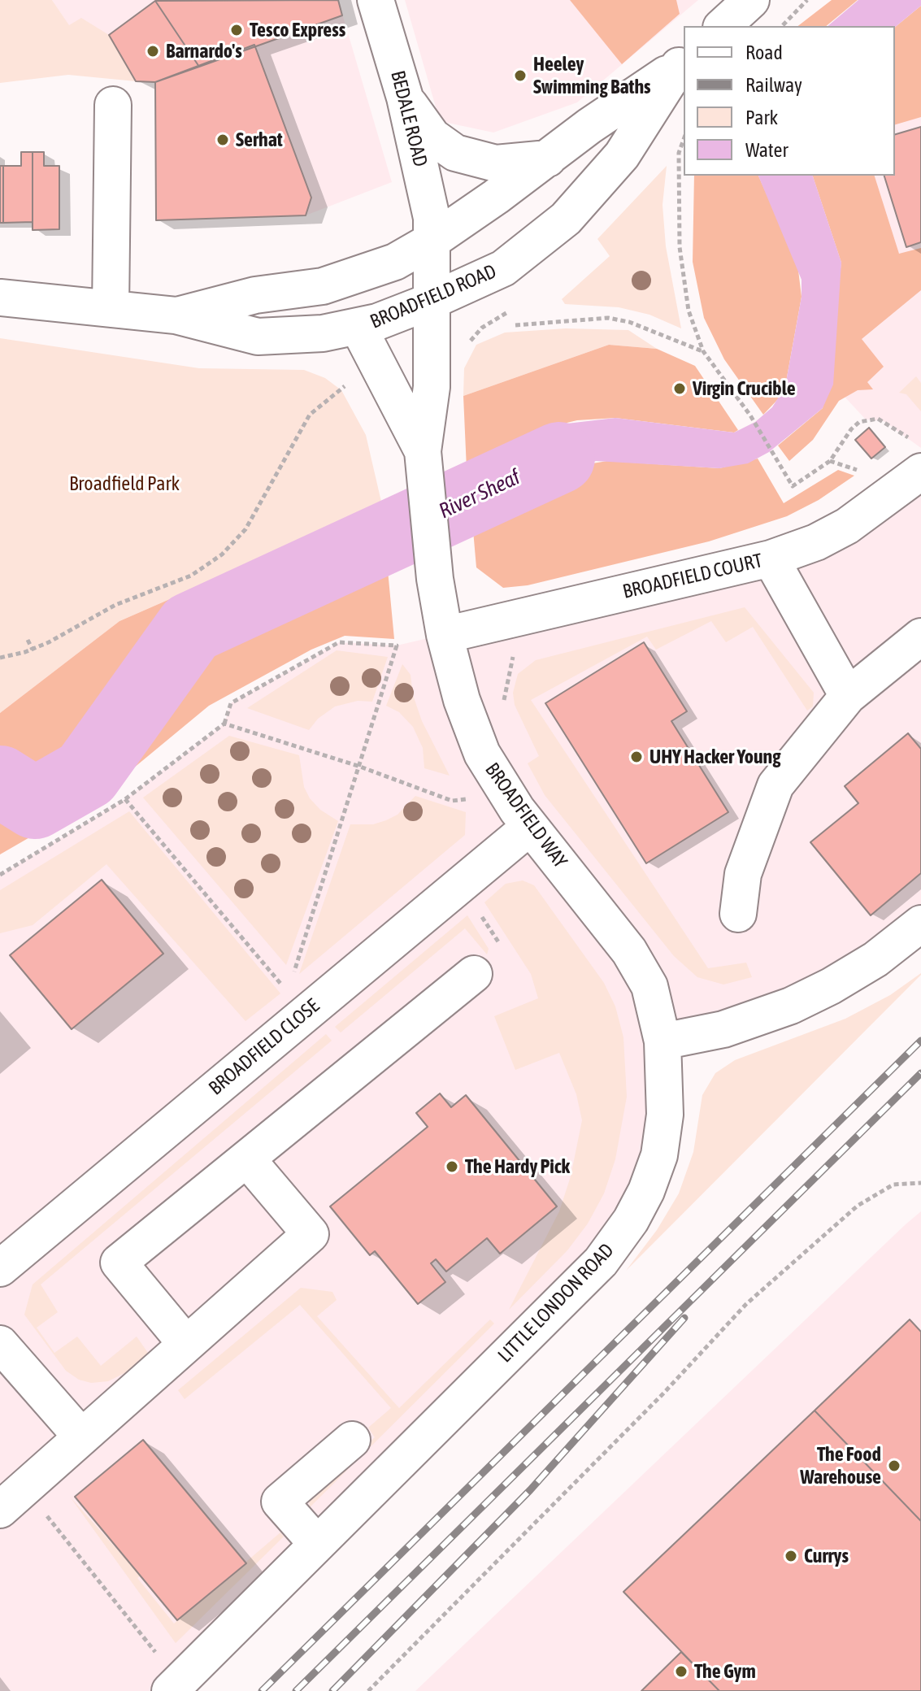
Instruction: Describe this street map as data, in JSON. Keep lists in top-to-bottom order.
{
  "streets": {
    "street": [
      "BEDALE ROAD",
      "BROADFIELD ROAD",
      "BROADFIELD COURT",
      "BROADFIELD WAY",
      "BROADFIELD CLOSE",
      "LITTLE LONDON ROAD"
    ]
  },
  "crossings": [
    ["BEDALE ROAD", "BROADFIELD ROAD"],
    ["BEDALE ROAD", "BROADFIELD WAY"],
    ["BROADFIELD ROAD", "BROADFIELD WAY"],
    ["BROADFIELD COURT", "BROADFIELD WAY"],
    ["BROADFIELD WAY", "BROADFIELD CLOSE"],
    ["BROADFIELD WAY", "LITTLE LONDON ROAD"]
  ],
  "water": ["River Sheaf"],
  "parks": ["Broadfield Park"],
  "places": [
    "Tesco Express",
    "Barnardo's",
    "Heeley Swimming Baths",
    "Serhat",
    "Virgin Crucible",
    "UHY Hacker Young",
    "The Hardy Pick",
    "The Food Warehouse",
    "Currys",
    "The Gym"
  ],
  "legend": [
    "Road",
    "Railway",
    "Park",
    "Water"
  ]
}
